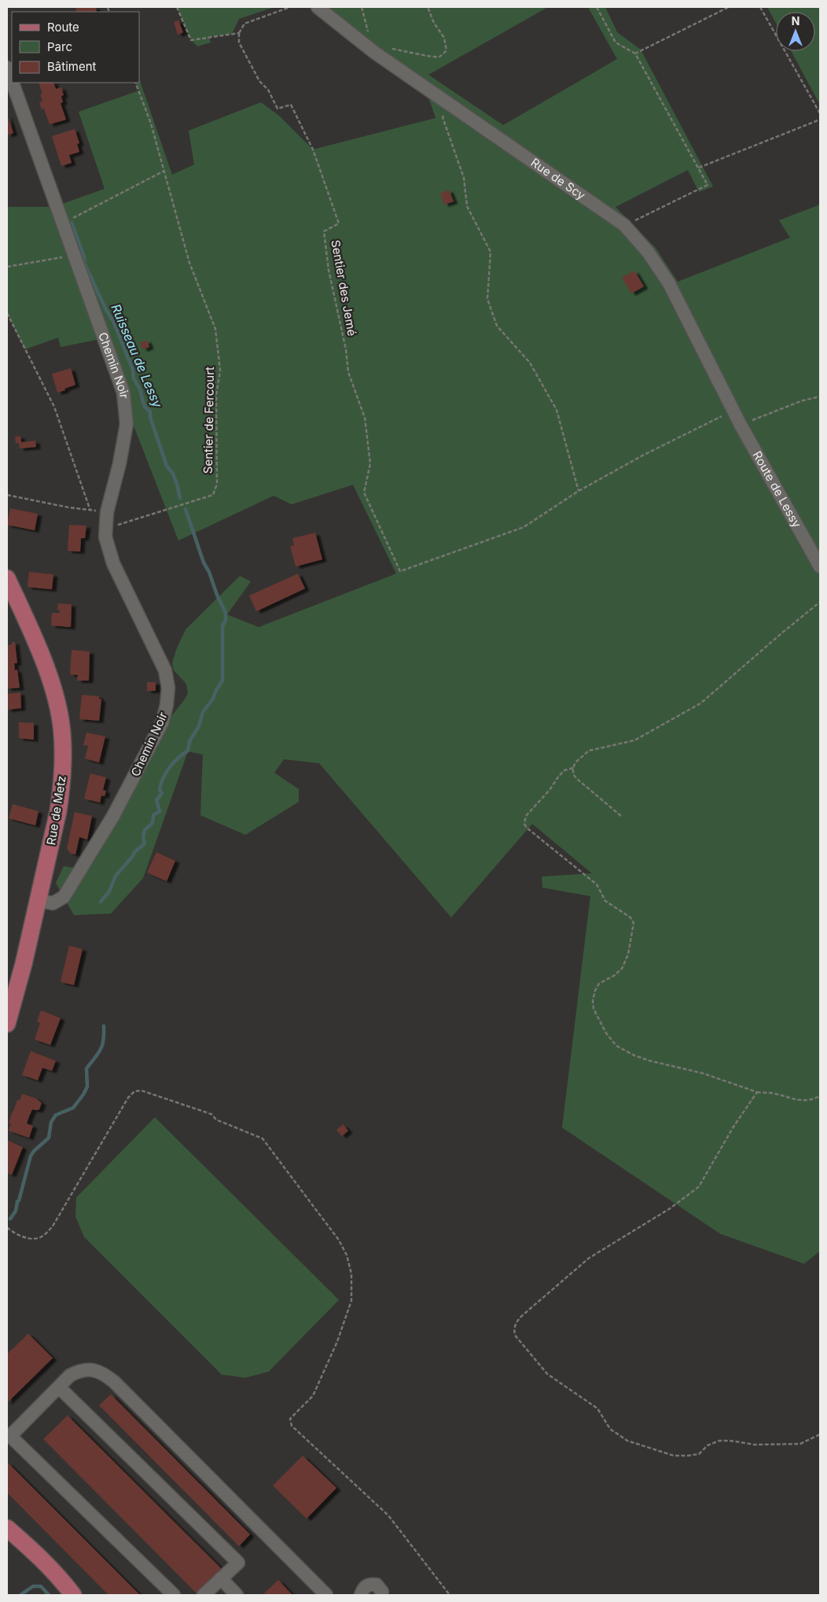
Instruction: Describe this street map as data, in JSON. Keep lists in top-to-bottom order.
{
  "streets": {
    "main road": ["Rue de Metz"],
    "street": ["Rue de Scy", "Chemin Noir", "Route de Lessy"],
    "path": ["Sentier des Jemé", "Sentier de Fercourt"]
  },
  "crossings": [
    ["Rue de Scy", "Route de Lessy"],
    ["Chemin Noir", "Sentier de Fercourt"],
    ["Chemin Noir", "Rue de Metz"]
  ],
  "water": ["Ruisseau de Lessy"],
  "legend": ["Route", "Parc", "Bâtiment"],
  "north": "top"
}
